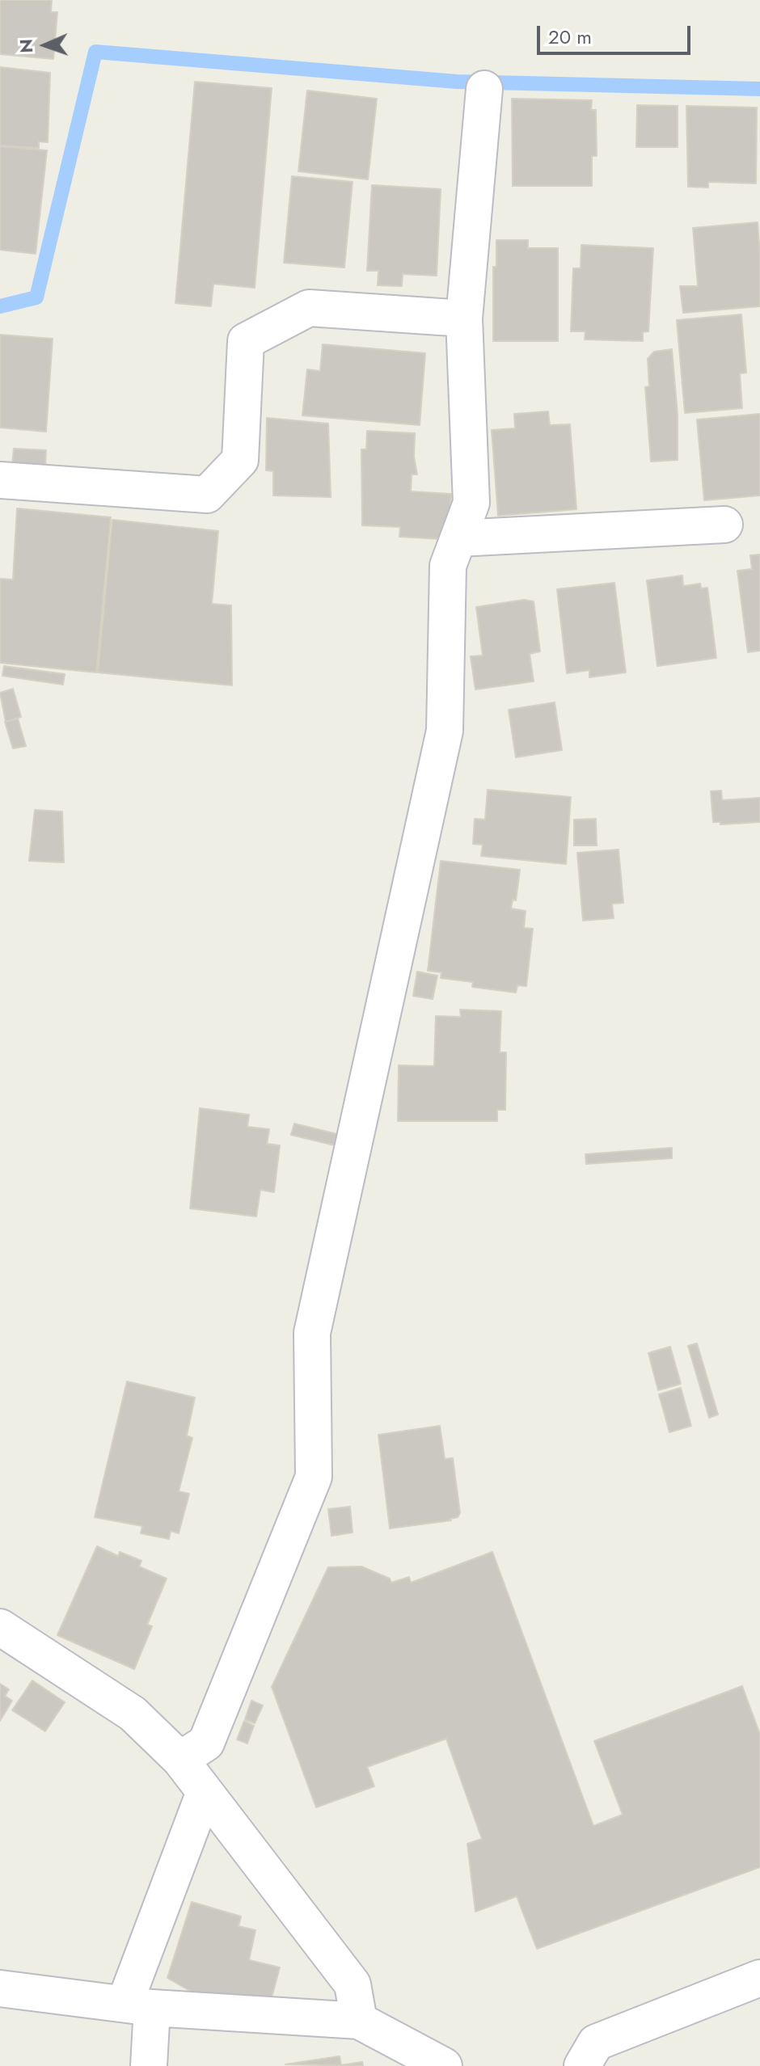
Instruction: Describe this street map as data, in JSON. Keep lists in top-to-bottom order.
{
  "scale_bar": "20 m",
  "north": "left"
}
